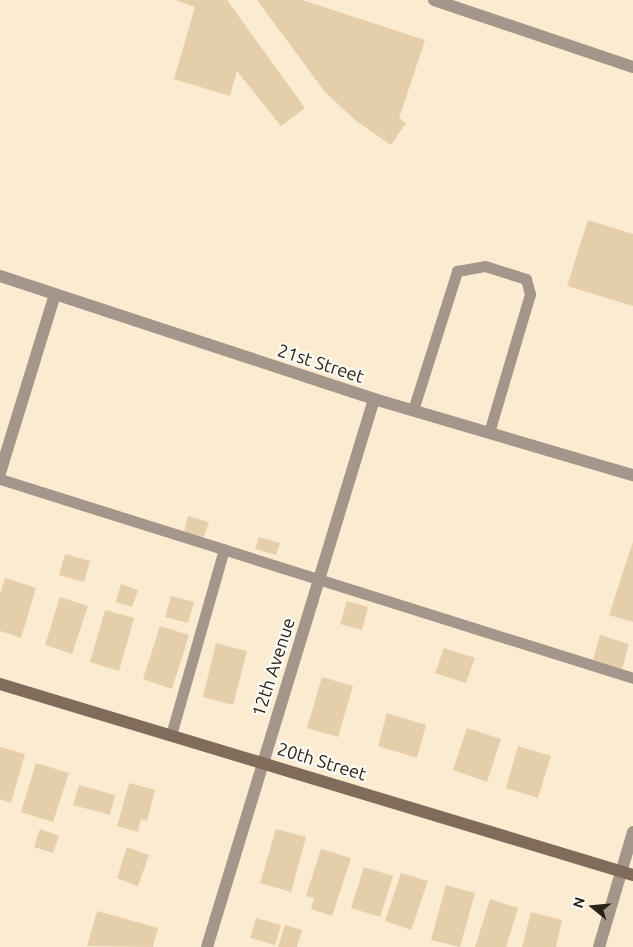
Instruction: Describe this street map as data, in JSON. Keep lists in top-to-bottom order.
{
  "streets": {
    "street": ["21st Street", "12th Avenue", "20th Street"]
  },
  "crossings": [
    ["21st Street", "12th Avenue"],
    ["12th Avenue", "20th Street"]
  ],
  "north": "left"
}
